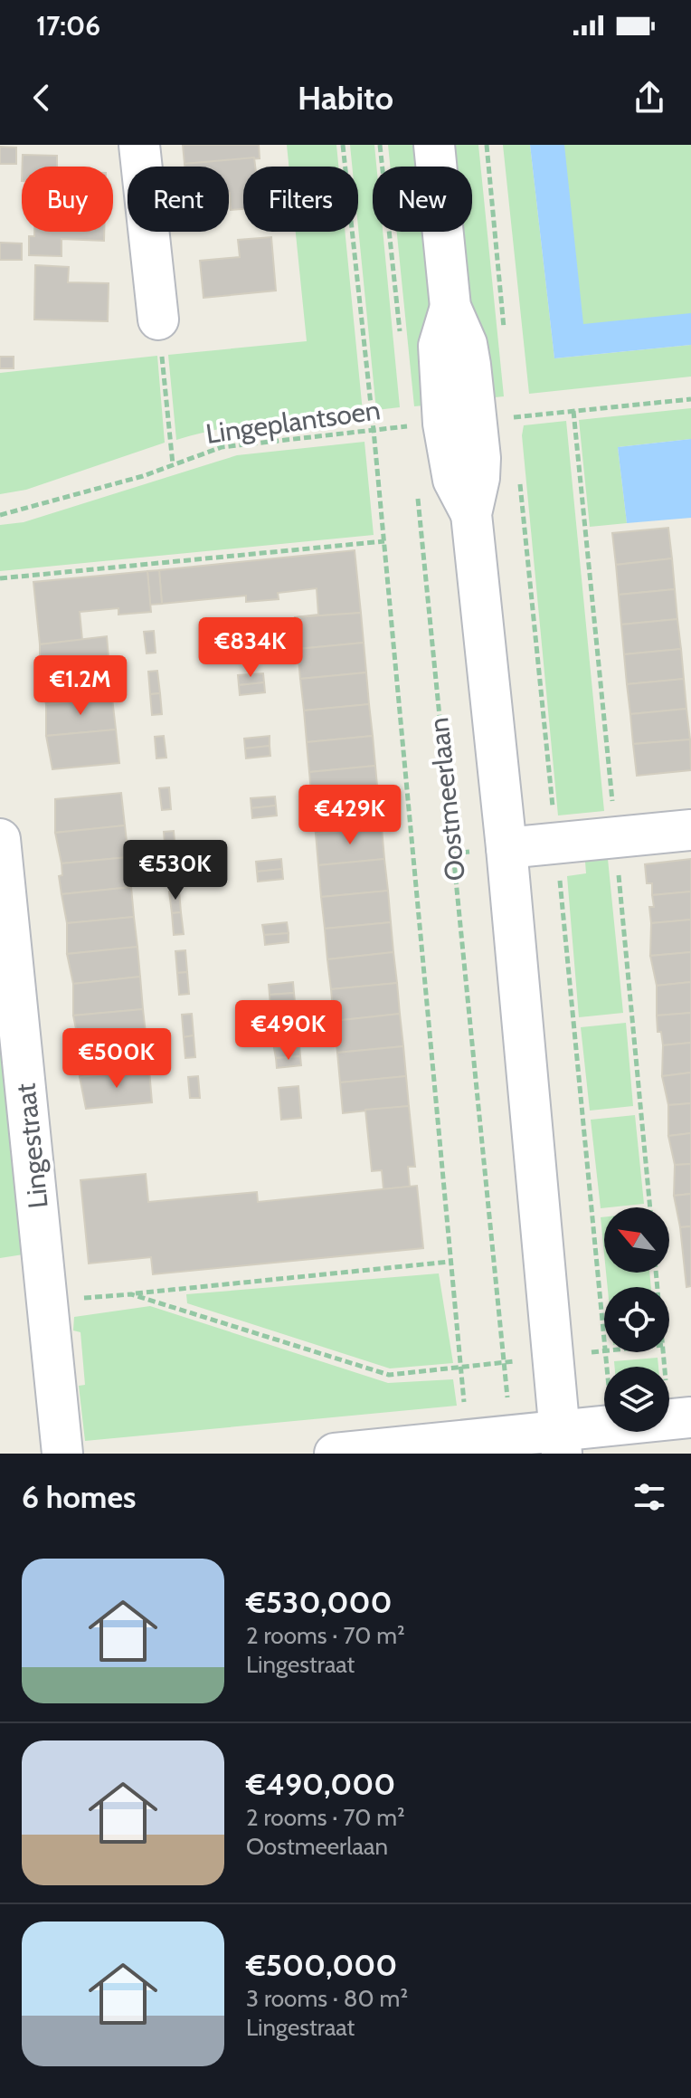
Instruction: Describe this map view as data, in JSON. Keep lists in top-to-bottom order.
{
  "streets": {
    "street": ["Oostmeerlaan", "Lingestraat"],
    "path": ["Lingeplantsoen"]
  },
  "crossings": [
    ["Lingeplantsoen", "Oostmeerlaan"]
  ],
  "north": "top left",
  "page": {
    "status": "17:06",
    "header": "Habito",
    "chip": [
      "Buy",
      "Rent",
      "Filters",
      "New"
    ],
    "price": [
      "€834K",
      "€1.2M",
      "€429K",
      "€530K",
      "€490K",
      "€500K"
    ],
    "heading": "6 homes",
    "list": [
      {
        "name": "€530,000",
        "note": "2 rooms · 70 m² · Lingestraat"
      },
      {
        "name": "€490,000",
        "note": "2 rooms · 70 m² · Oostmeerlaan"
      },
      {
        "name": "€500,000",
        "note": "3 rooms · 80 m² · Lingestraat"
      }
    ]
  }
}
